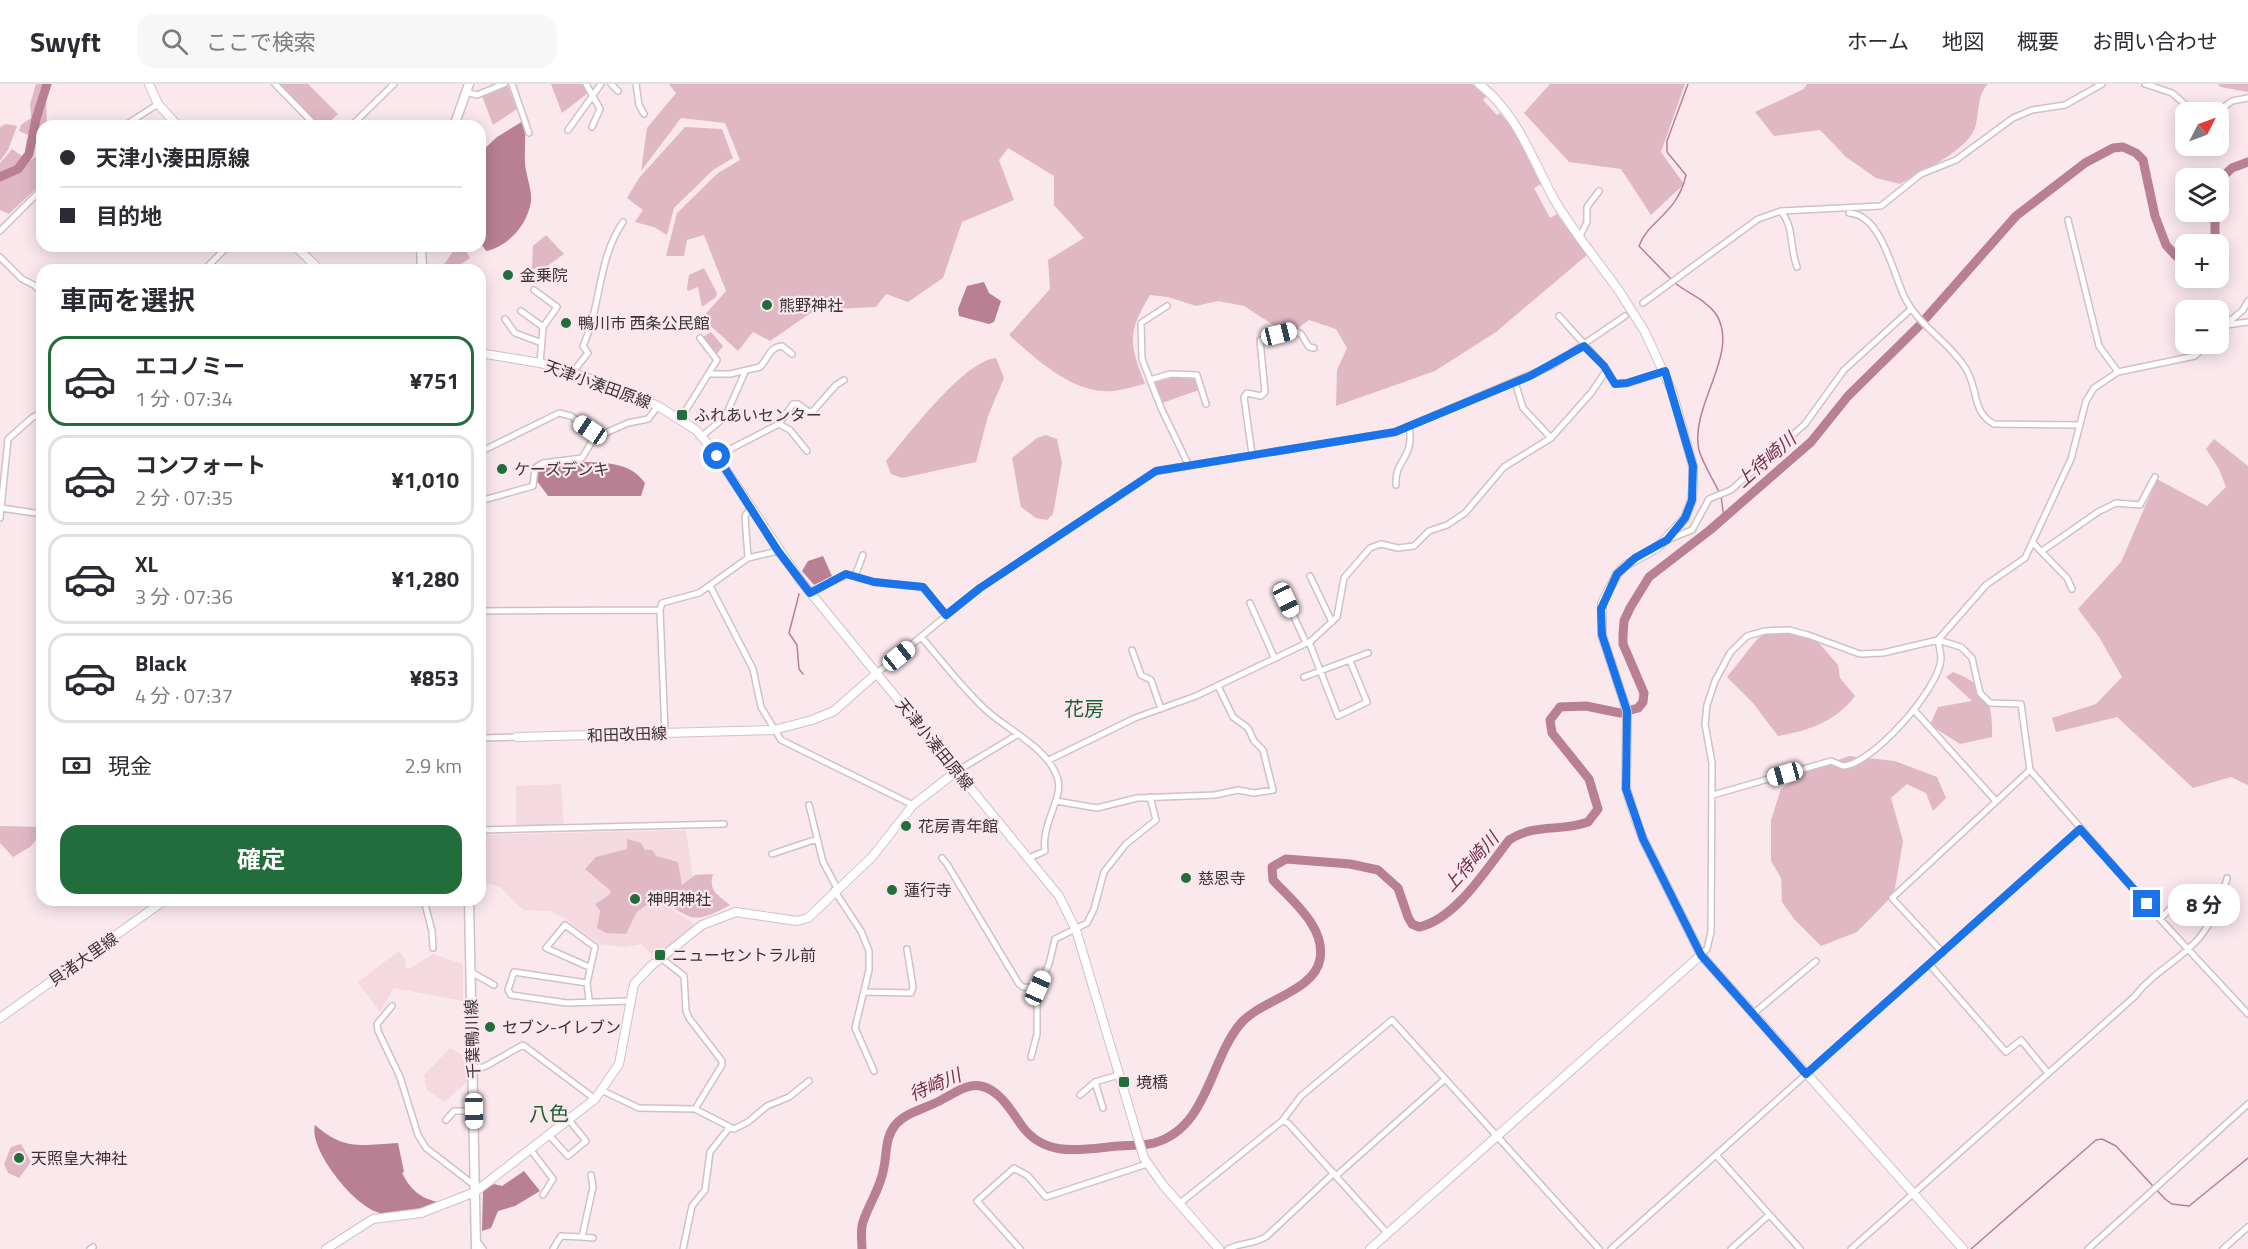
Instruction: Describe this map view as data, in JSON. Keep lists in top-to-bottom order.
{
  "streets": {
    "main road": ["千葉鴨川線"],
    "street": ["天津小湊田原線", "和田改田線", "貝渚大里線"]
  },
  "crossings": [
    ["天津小湊田原線", "和田改田線"]
  ],
  "districts": ["花房", "八色"],
  "water": ["上待崎川", "待崎川"],
  "places": {
    "other": [
      "金乗院",
      "熊野神社",
      "鴨川市 西条公民館",
      "ケーズデンキ",
      "花房青年館",
      "慈恩寺",
      "蓮行寺",
      "神明神社",
      "セブン-イレブン",
      "天照皇大神社"
    ],
    "transit": ["ふれあいセンター", "ニューセントラル前", "境橋"]
  },
  "north": "top right",
  "page": {
    "header": "Swyft",
    "search": "ここで検索",
    "nav": [
      "ホーム",
      "地図",
      "概要",
      "お問い合わせ"
    ],
    "map_buttons": ["+", "−"],
    "banner": ["天津小湊田原線", "目的地"],
    "heading": "車両を選択",
    "list": [
      {
        "name": "エコノミー",
        "note": "1 分 · 07:34",
        "value": "¥751"
      },
      {
        "name": "コンフォート",
        "note": "2 分 · 07:35",
        "value": "¥1,010"
      },
      {
        "name": "XL",
        "note": "3 分 · 07:36",
        "value": "¥1,280"
      },
      {
        "name": "Black",
        "note": "4 分 · 07:37",
        "value": "¥853"
      }
    ],
    "pay": ["現金", "2.9 km"],
    "buttons": "確定",
    "bubble": "8 分"
  }
}
